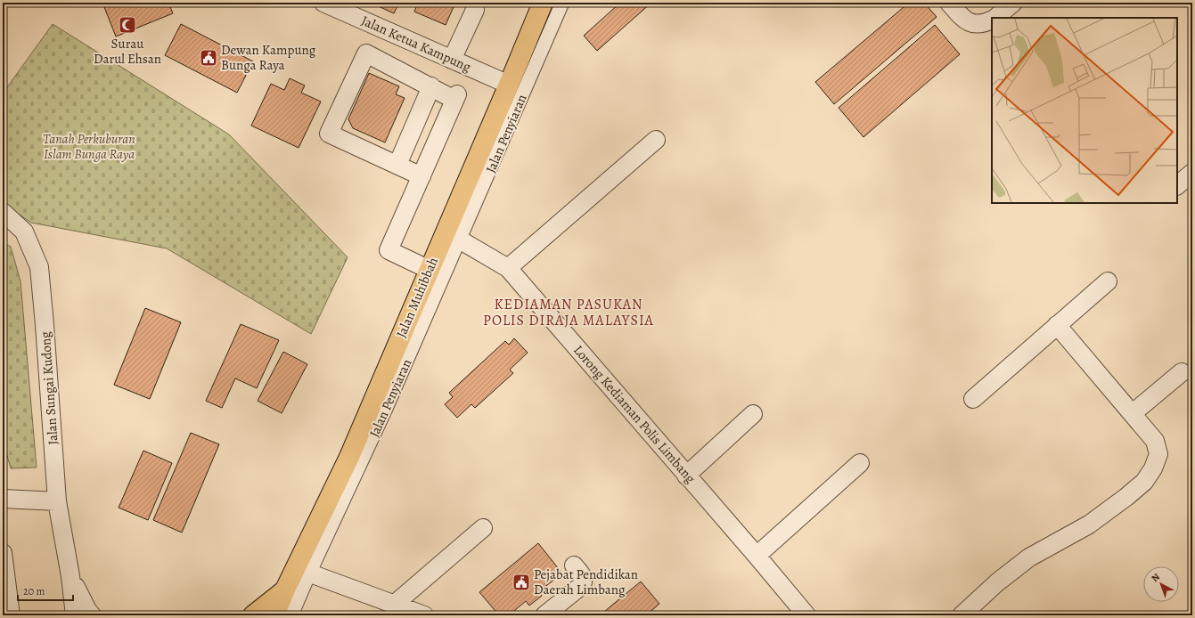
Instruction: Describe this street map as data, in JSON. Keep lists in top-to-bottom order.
{
  "streets": {
    "main road": ["Jalan Muhibbah"],
    "street": [
      "Jalan Ketua Kampung",
      "Jalan Penyiaran",
      "Jalan Sungai Kudong",
      "Lorong Kediaman Polis Limbang"
    ]
  },
  "crossings": [
    ["Jalan Ketua Kampung", "Jalan Muhibbah"],
    ["Jalan Penyiaran", "Jalan Muhibbah"],
    ["Jalan Penyiaran", "Lorong Kediaman Polis Limbang"],
    ["Jalan Muhibbah", "Lorong Kediaman Polis Limbang"]
  ],
  "districts": ["KEDIAMAN PASUKAN POLIS DIRAJA MALAYSIA"],
  "parks": ["Tanah Perkuburan Islam Bunga Raya"],
  "places": {
    "mosque": ["Surau Darul Ehsan"],
    "public building": ["Dewan Kampung Bunga Raya", "Pejabat Pendidikan Daerah Limbang"]
  },
  "scale_bar": "20 m",
  "north": "top left"
}
